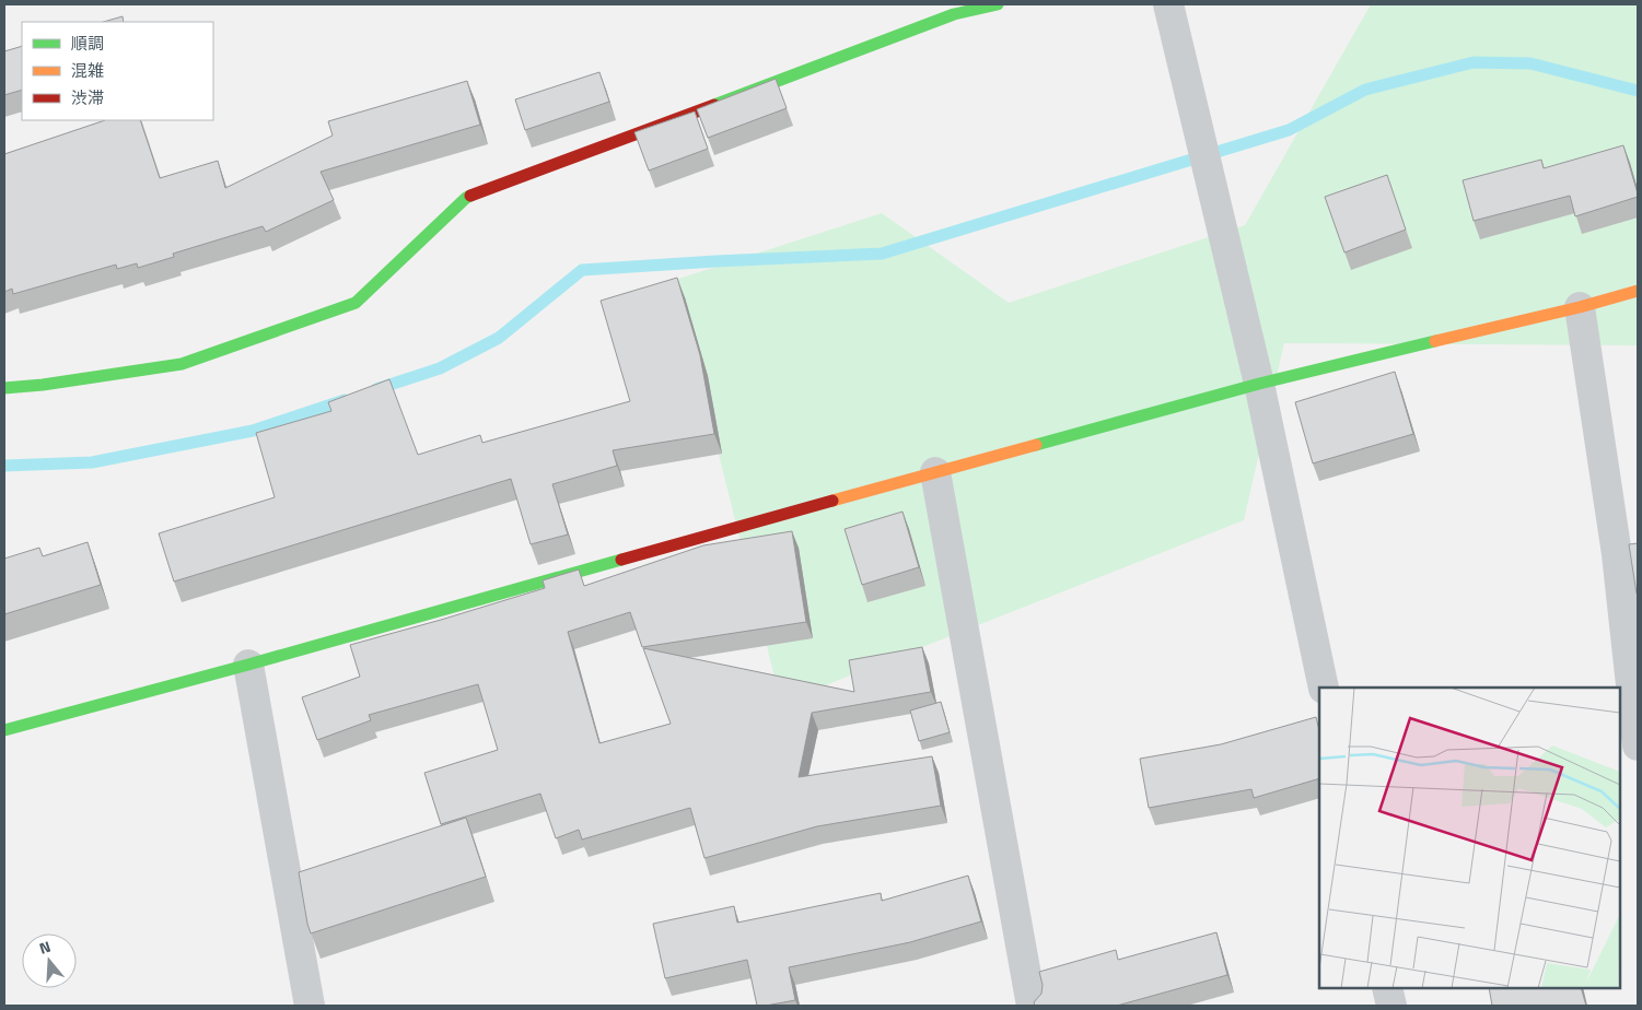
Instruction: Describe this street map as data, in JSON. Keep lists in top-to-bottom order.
{
  "legend": ["順調", "混雑", "渋滞"],
  "north": "top"
}
